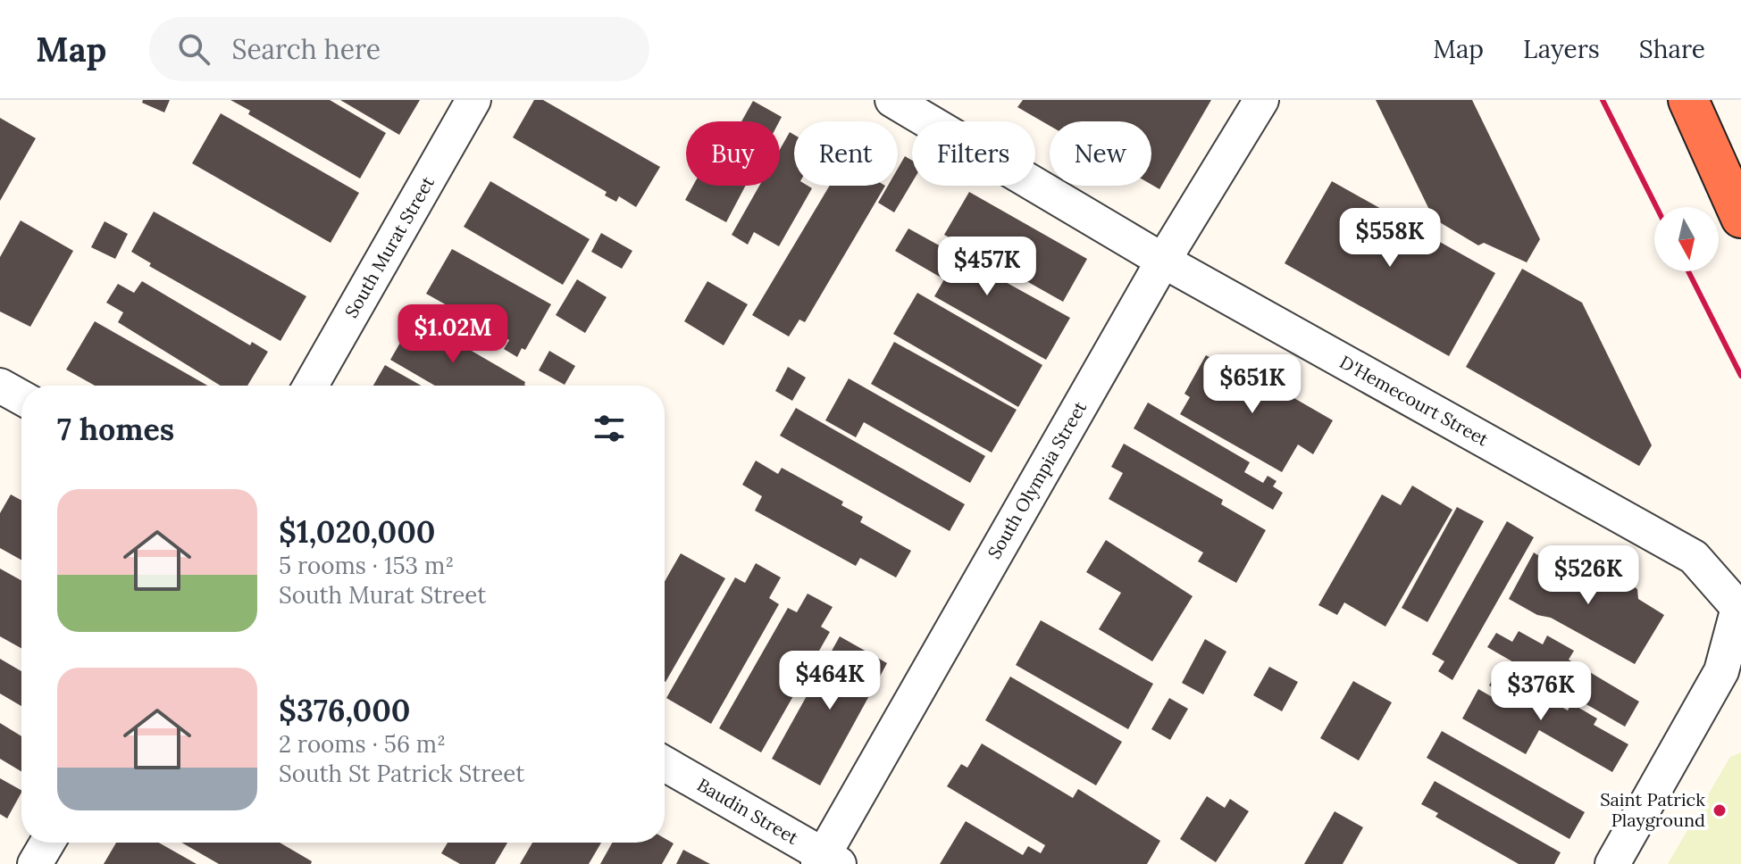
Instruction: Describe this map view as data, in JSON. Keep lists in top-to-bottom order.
{
  "streets": {
    "street": [
      "South Murat Street",
      "D'Hemecourt Street",
      "South Olympia Street",
      "Baudin Street"
    ]
  },
  "crossings": [
    ["D'Hemecourt Street", "South Olympia Street"],
    ["South Olympia Street", "Baudin Street"]
  ],
  "places": ["Saint Patrick Playground"],
  "north": "bottom",
  "page": {
    "header": "Map",
    "search": "Search here",
    "nav": ["Map", "Layers", "Share"],
    "chip": [
      "Buy",
      "Rent",
      "Filters",
      "New"
    ],
    "price": [
      "$558K",
      "$457K",
      "$1.02M",
      "$651K",
      "$526K",
      "$464K",
      "$376K"
    ],
    "heading": "7 homes",
    "list": [
      {
        "name": "$1,020,000",
        "note": "5 rooms · 153 m² · South Murat Street"
      },
      {
        "name": "$376,000",
        "note": "2 rooms · 56 m² · South St Patrick Street"
      }
    ]
  }
}
